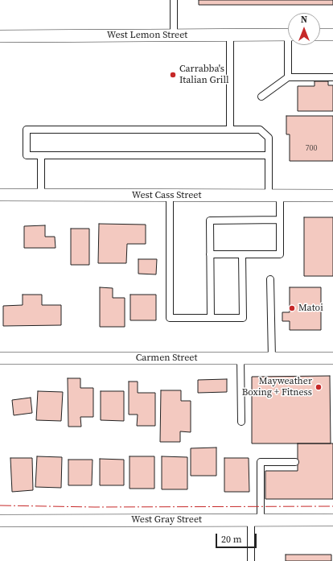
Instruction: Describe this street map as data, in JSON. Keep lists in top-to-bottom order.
{
  "streets": {
    "street": [
      "West Lemon Street",
      "West Cass Street",
      "Carmen Street",
      "West Gray Street"
    ]
  },
  "places": ["Carrabba's Italian Grill", "Matoi", "Mayweather Boxing + Fitness"],
  "house_numbers": ["700"],
  "scale_bar": "20 m",
  "north": "top"
}
